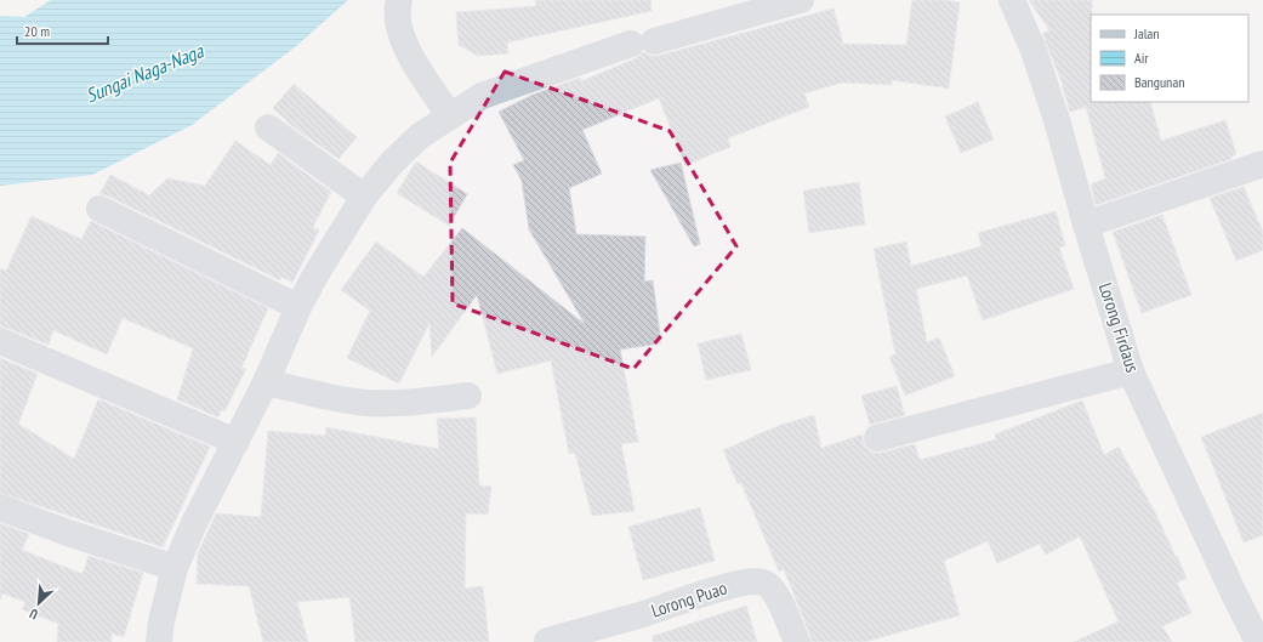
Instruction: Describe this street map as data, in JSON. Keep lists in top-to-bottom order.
{
  "streets": {
    "street": ["Lorong Firdaus", "Lorong Puao"]
  },
  "water": ["Sungai Naga-Naga"],
  "legend": ["Jalan", "Air", "Bangunan"],
  "scale_bar": "20 m",
  "north": "bottom left"
}
